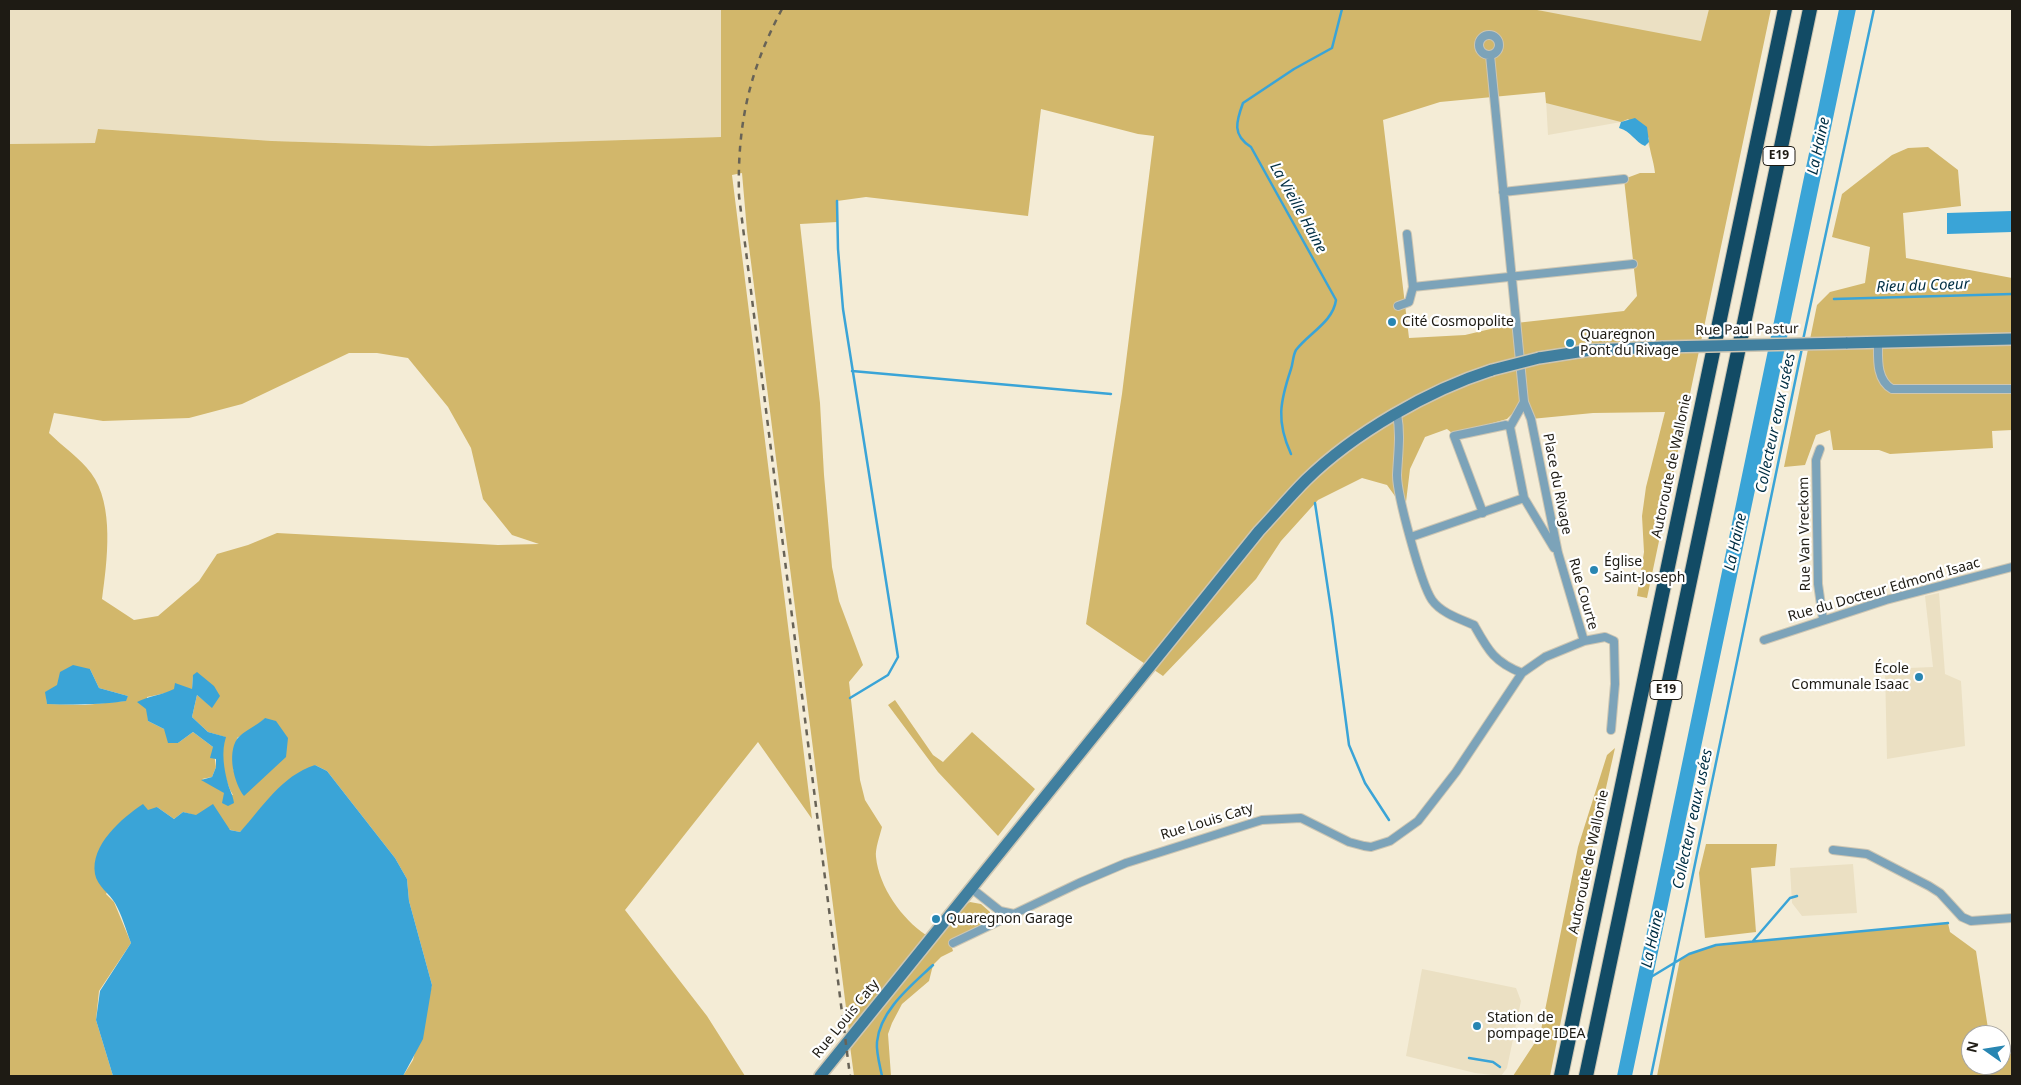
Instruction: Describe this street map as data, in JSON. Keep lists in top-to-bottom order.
{
  "streets": {
    "highway": ["E19", "Autoroute de Wallonie"],
    "main road": ["Rue Paul Pastur", "Rue Louis Caty"],
    "street": [
      "Place du Rivage",
      "Rue Van Vreckom",
      "Rue du Docteur Edmond Isaac",
      "Rue Courte"
    ]
  },
  "crossings": [
    ["Rue Paul Pastur", "Rue Louis Caty"],
    ["Place du Rivage", "Rue Courte"],
    ["Rue Van Vreckom", "Rue du Docteur Edmond Isaac"],
    ["Rue Courte", "Rue Louis Caty"]
  ],
  "water": [
    "La Haine",
    "La Vieille Haine",
    "Rieu du Coeur",
    "Collecteur eaux usées"
  ],
  "places": [
    "Cité Cosmopolite",
    "Quaregnon Pont du Rivage",
    "Église Saint-Joseph",
    "École Communale Isaac",
    "Quaregnon Garage",
    "Station de pompage IDEA"
  ],
  "north": "left"
}
